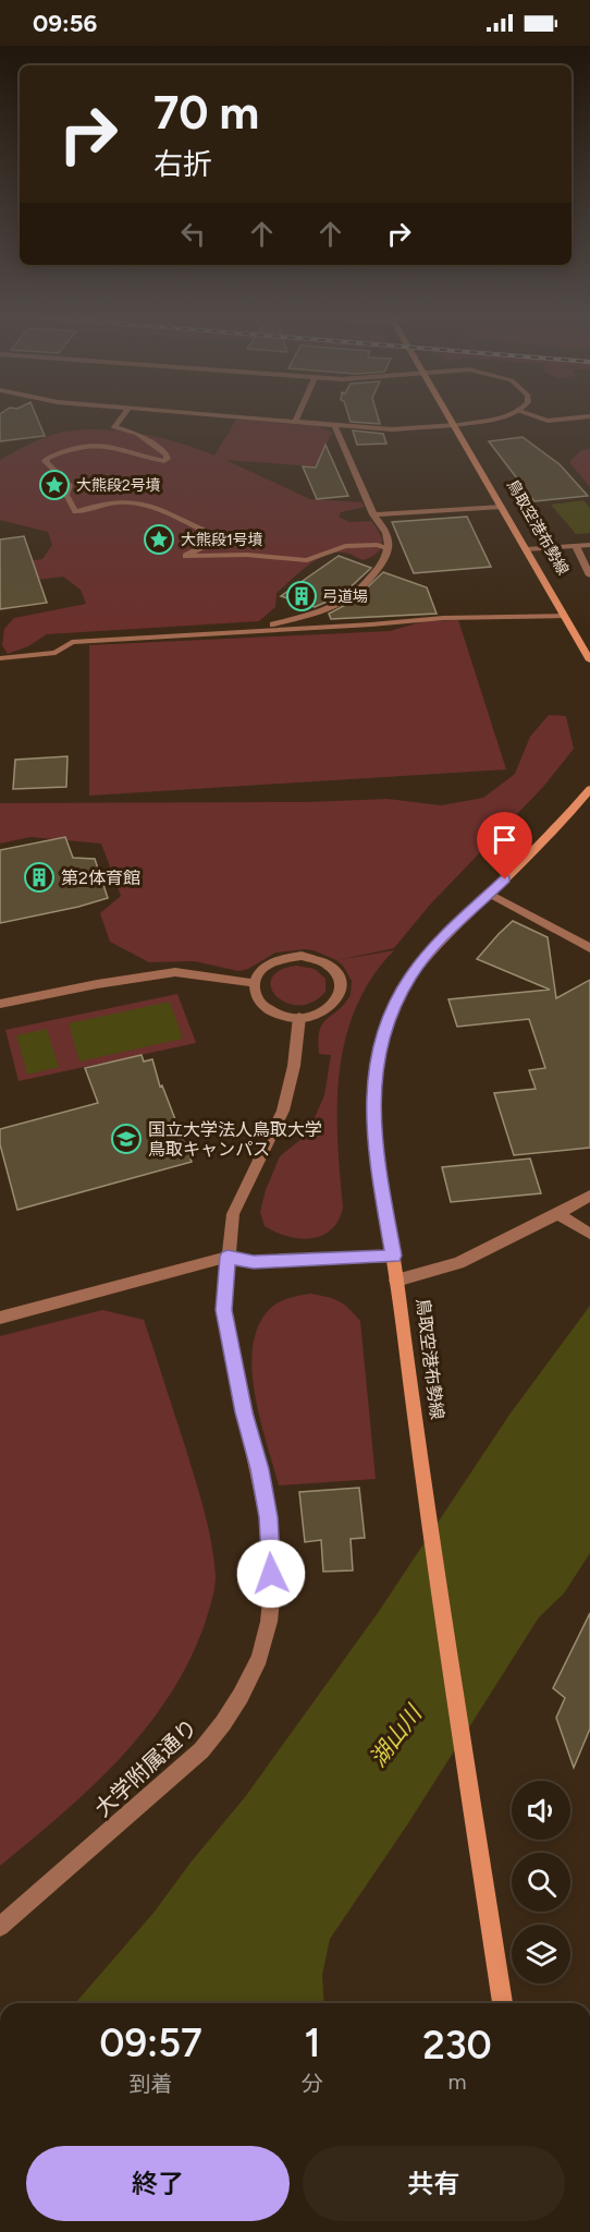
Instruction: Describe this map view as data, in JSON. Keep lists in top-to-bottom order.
{
  "streets": {
    "main road": ["鳥取空港布勢線"],
    "street": ["大学附属通り"]
  },
  "water": ["湖山川"],
  "places": {
    "place": ["大熊段2号墳", "大熊段1号墳"],
    "building": ["弓道場", "第2体育館"],
    "school or university": ["国立大学法人鳥取大学 鳥取キャンパス"]
  },
  "page": {
    "status": "09:56",
    "turn": ["70 m", "右折"],
    "eta": [
      "09:57",
      "到着",
      "1",
      "分",
      "230",
      "m"
    ],
    "buttons": ["終了", "共有"]
  }
}
